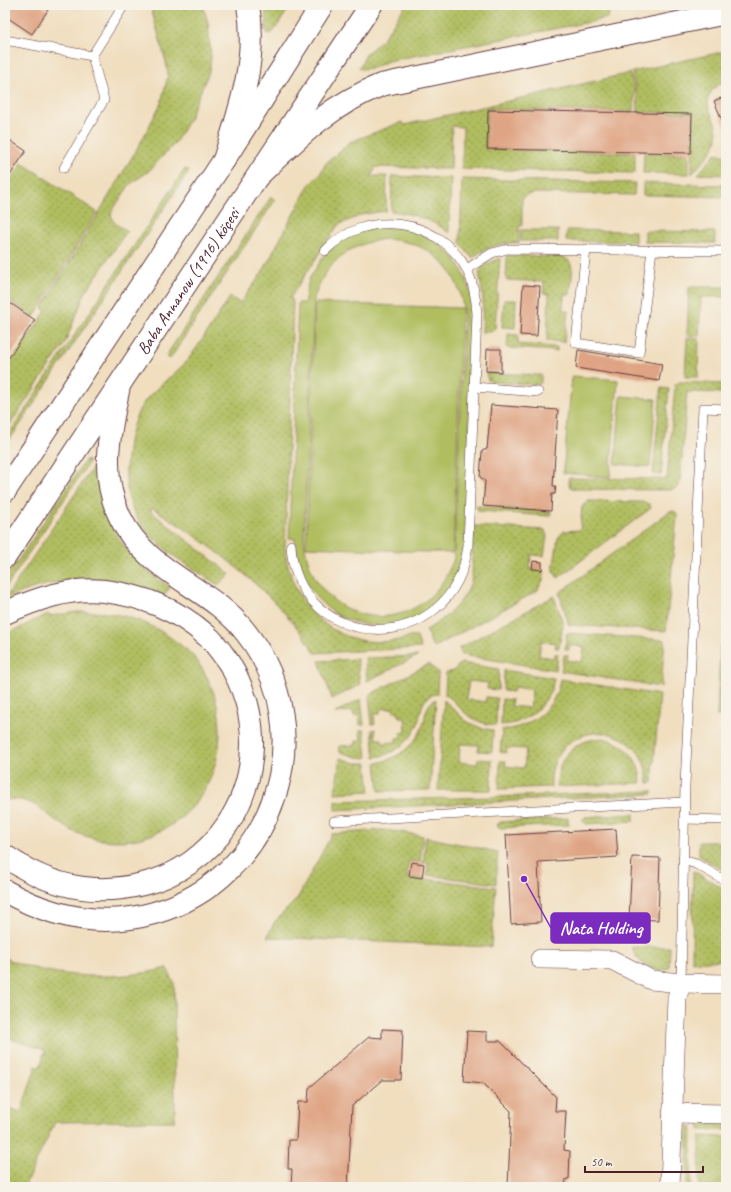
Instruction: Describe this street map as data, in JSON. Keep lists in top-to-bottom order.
{
  "streets": {
    "main road": ["Baba Annanow (1916) köçesi"]
  },
  "places": ["Nata Holding"],
  "scale_bar": "50 m"
}
